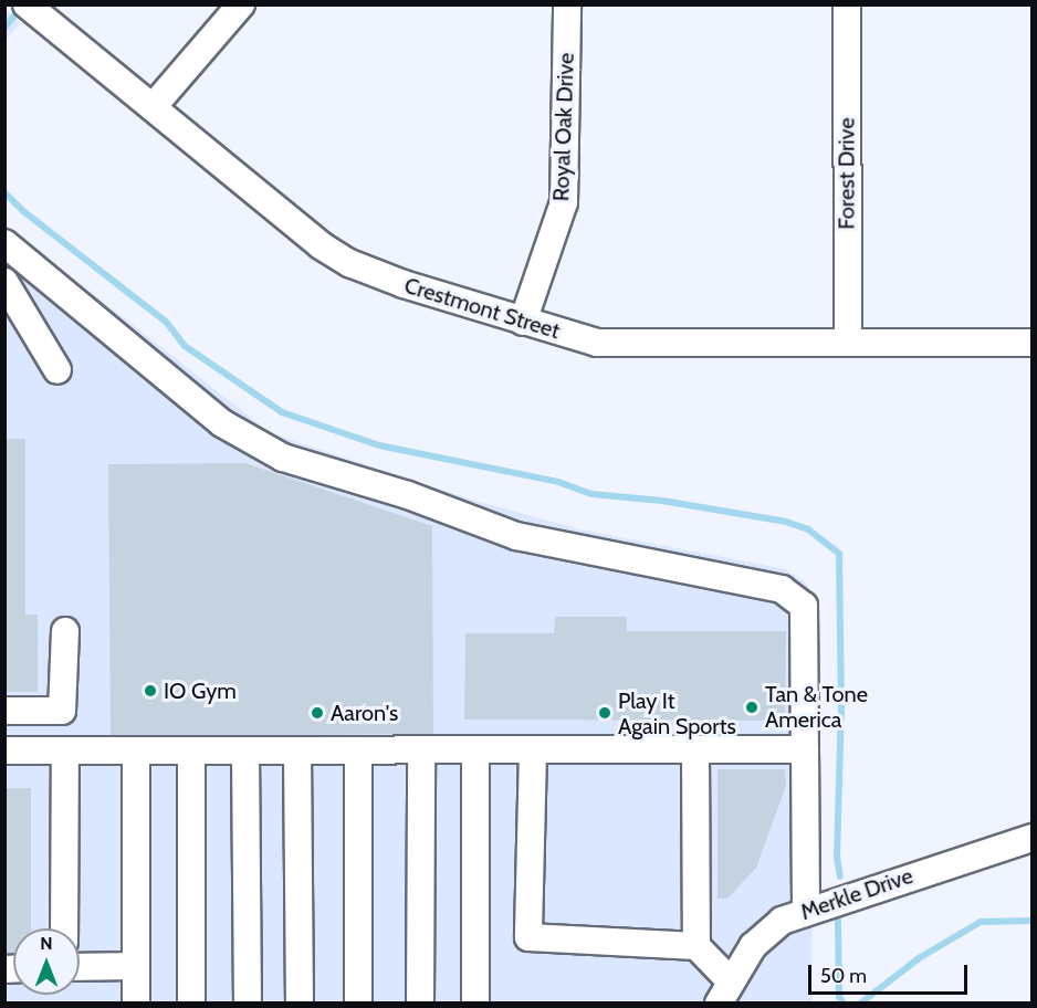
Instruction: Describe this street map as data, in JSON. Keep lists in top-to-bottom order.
{
  "streets": {
    "street": [
      "Royal Oak Drive",
      "Forest Drive",
      "Crestmont Street",
      "Merkle Drive"
    ]
  },
  "crossings": [
    ["Royal Oak Drive", "Crestmont Street"],
    ["Forest Drive", "Crestmont Street"]
  ],
  "places": [
    "IO Gym",
    "Tan & Tone America",
    "Aaron's",
    "Play It Again Sports"
  ],
  "scale_bar": "50 m",
  "north": "top"
}
